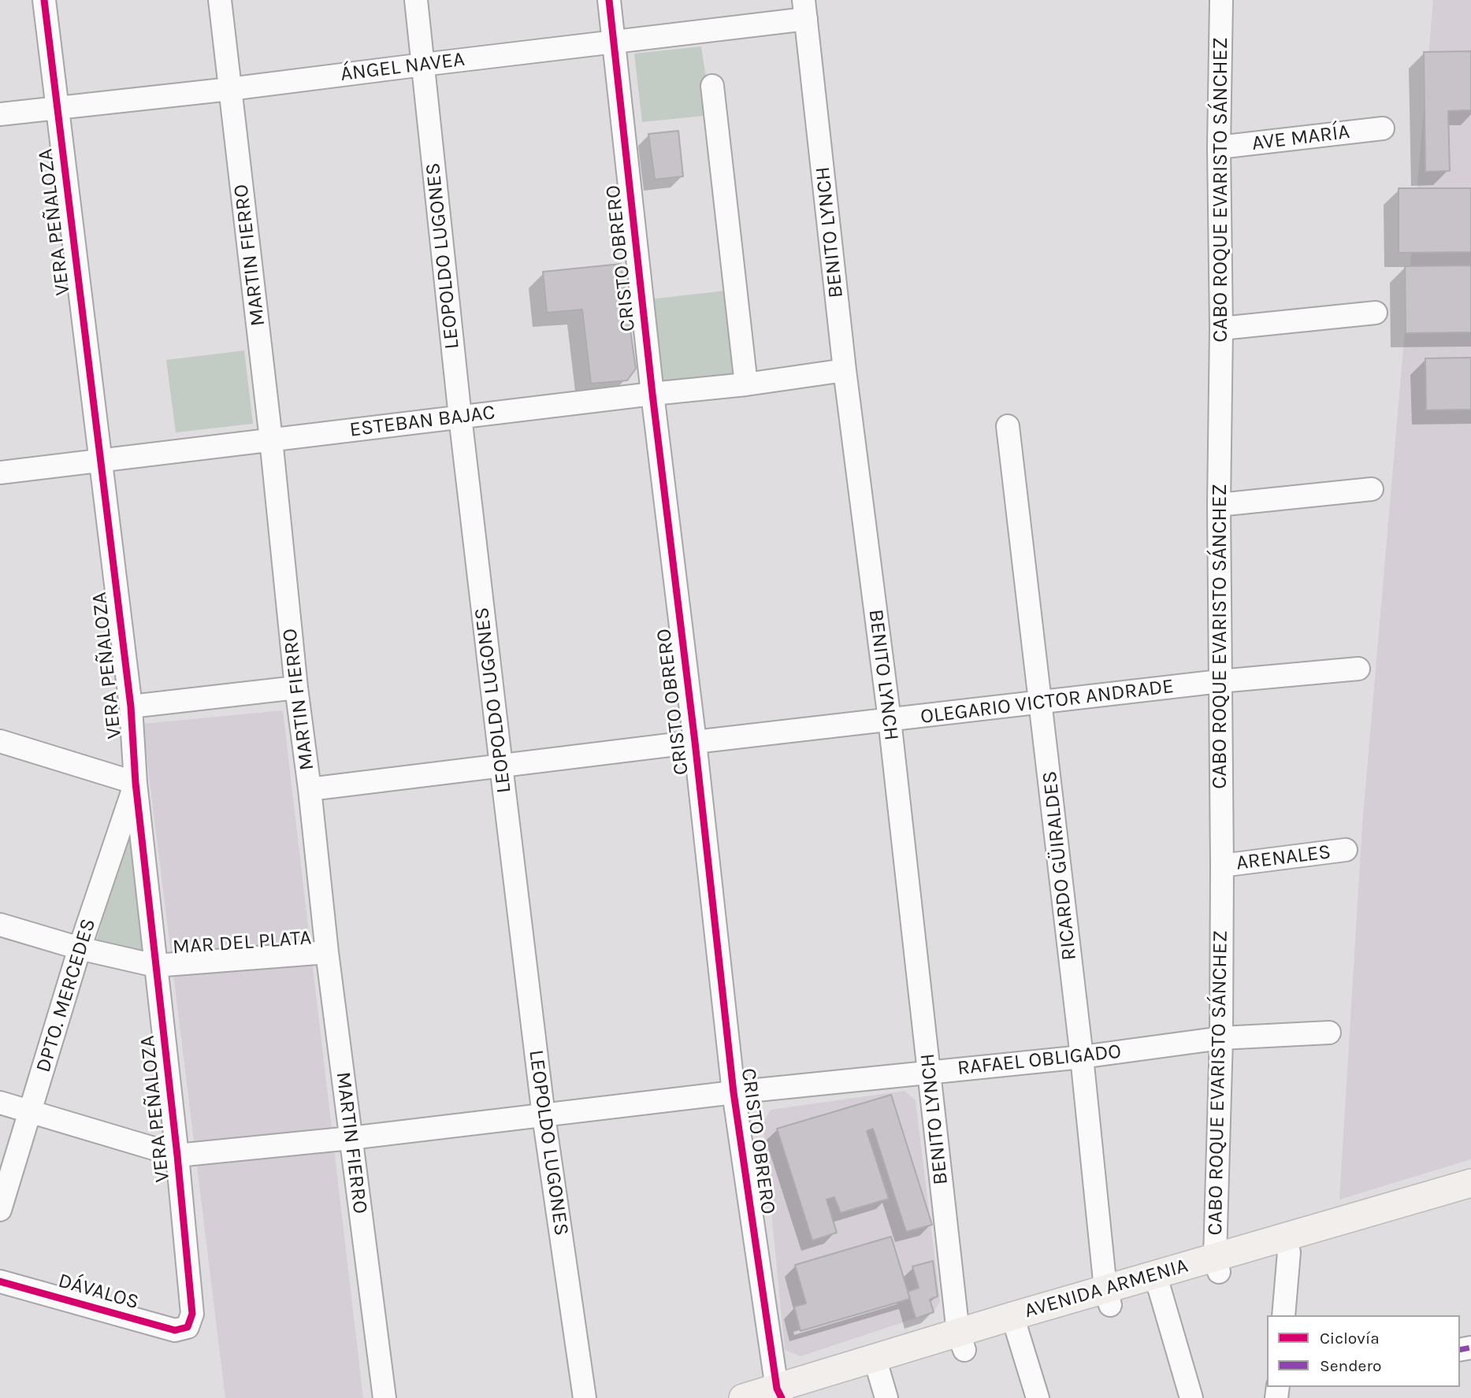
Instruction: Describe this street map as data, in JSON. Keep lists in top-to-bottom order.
{
  "streets": {
    "main road": ["AVENIDA ARMENIA"],
    "street": [
      "ÁNGEL NAVEA",
      "AVE MARÍA",
      "CABO ROQUE EVARISTO SÁNCHEZ",
      "VERA PEÑALOZA",
      "BENITO LYNCH",
      "MARTIN FIERRO",
      "LEOPOLDO LUGONES",
      "CRISTO OBRERO",
      "ESTEBAN BAJAC",
      "OLEGARIO VICTOR ANDRADE",
      "ARENALES",
      "RICARDO GÜIRALDES",
      "MAR DEL PLATA",
      "DPTO. MERCEDES",
      "RAFAEL OBLIGADO",
      "DÁVALOS"
    ]
  },
  "crossings": [
    ["ÁNGEL NAVEA", "VERA PEÑALOZA"],
    ["ÁNGEL NAVEA", "BENITO LYNCH"],
    ["ÁNGEL NAVEA", "MARTIN FIERRO"],
    ["ÁNGEL NAVEA", "LEOPOLDO LUGONES"],
    ["ÁNGEL NAVEA", "CRISTO OBRERO"],
    ["AVE MARÍA", "CABO ROQUE EVARISTO SÁNCHEZ"],
    ["CABO ROQUE EVARISTO SÁNCHEZ", "OLEGARIO VICTOR ANDRADE"],
    ["CABO ROQUE EVARISTO SÁNCHEZ", "ARENALES"],
    ["CABO ROQUE EVARISTO SÁNCHEZ", "RAFAEL OBLIGADO"],
    ["CABO ROQUE EVARISTO SÁNCHEZ", "AVENIDA ARMENIA"],
    ["VERA PEÑALOZA", "ESTEBAN BAJAC"],
    ["VERA PEÑALOZA", "MAR DEL PLATA"],
    ["VERA PEÑALOZA", "DPTO. MERCEDES"],
    ["VERA PEÑALOZA", "RAFAEL OBLIGADO"],
    ["VERA PEÑALOZA", "DÁVALOS"],
    ["BENITO LYNCH", "ESTEBAN BAJAC"],
    ["BENITO LYNCH", "OLEGARIO VICTOR ANDRADE"],
    ["BENITO LYNCH", "RAFAEL OBLIGADO"],
    ["BENITO LYNCH", "AVENIDA ARMENIA"],
    ["MARTIN FIERRO", "ESTEBAN BAJAC"],
    ["MARTIN FIERRO", "OLEGARIO VICTOR ANDRADE"],
    ["MARTIN FIERRO", "MAR DEL PLATA"],
    ["MARTIN FIERRO", "RAFAEL OBLIGADO"],
    ["LEOPOLDO LUGONES", "ESTEBAN BAJAC"],
    ["LEOPOLDO LUGONES", "OLEGARIO VICTOR ANDRADE"],
    ["LEOPOLDO LUGONES", "RAFAEL OBLIGADO"],
    ["CRISTO OBRERO", "ESTEBAN BAJAC"],
    ["CRISTO OBRERO", "OLEGARIO VICTOR ANDRADE"],
    ["CRISTO OBRERO", "RAFAEL OBLIGADO"],
    ["CRISTO OBRERO", "AVENIDA ARMENIA"],
    ["OLEGARIO VICTOR ANDRADE", "RICARDO GÜIRALDES"],
    ["RICARDO GÜIRALDES", "RAFAEL OBLIGADO"],
    ["RICARDO GÜIRALDES", "AVENIDA ARMENIA"],
    ["MAR DEL PLATA", "DPTO. MERCEDES"],
    ["DPTO. MERCEDES", "RAFAEL OBLIGADO"]
  ],
  "legend": ["Ciclovía", "Sendero"]
}
